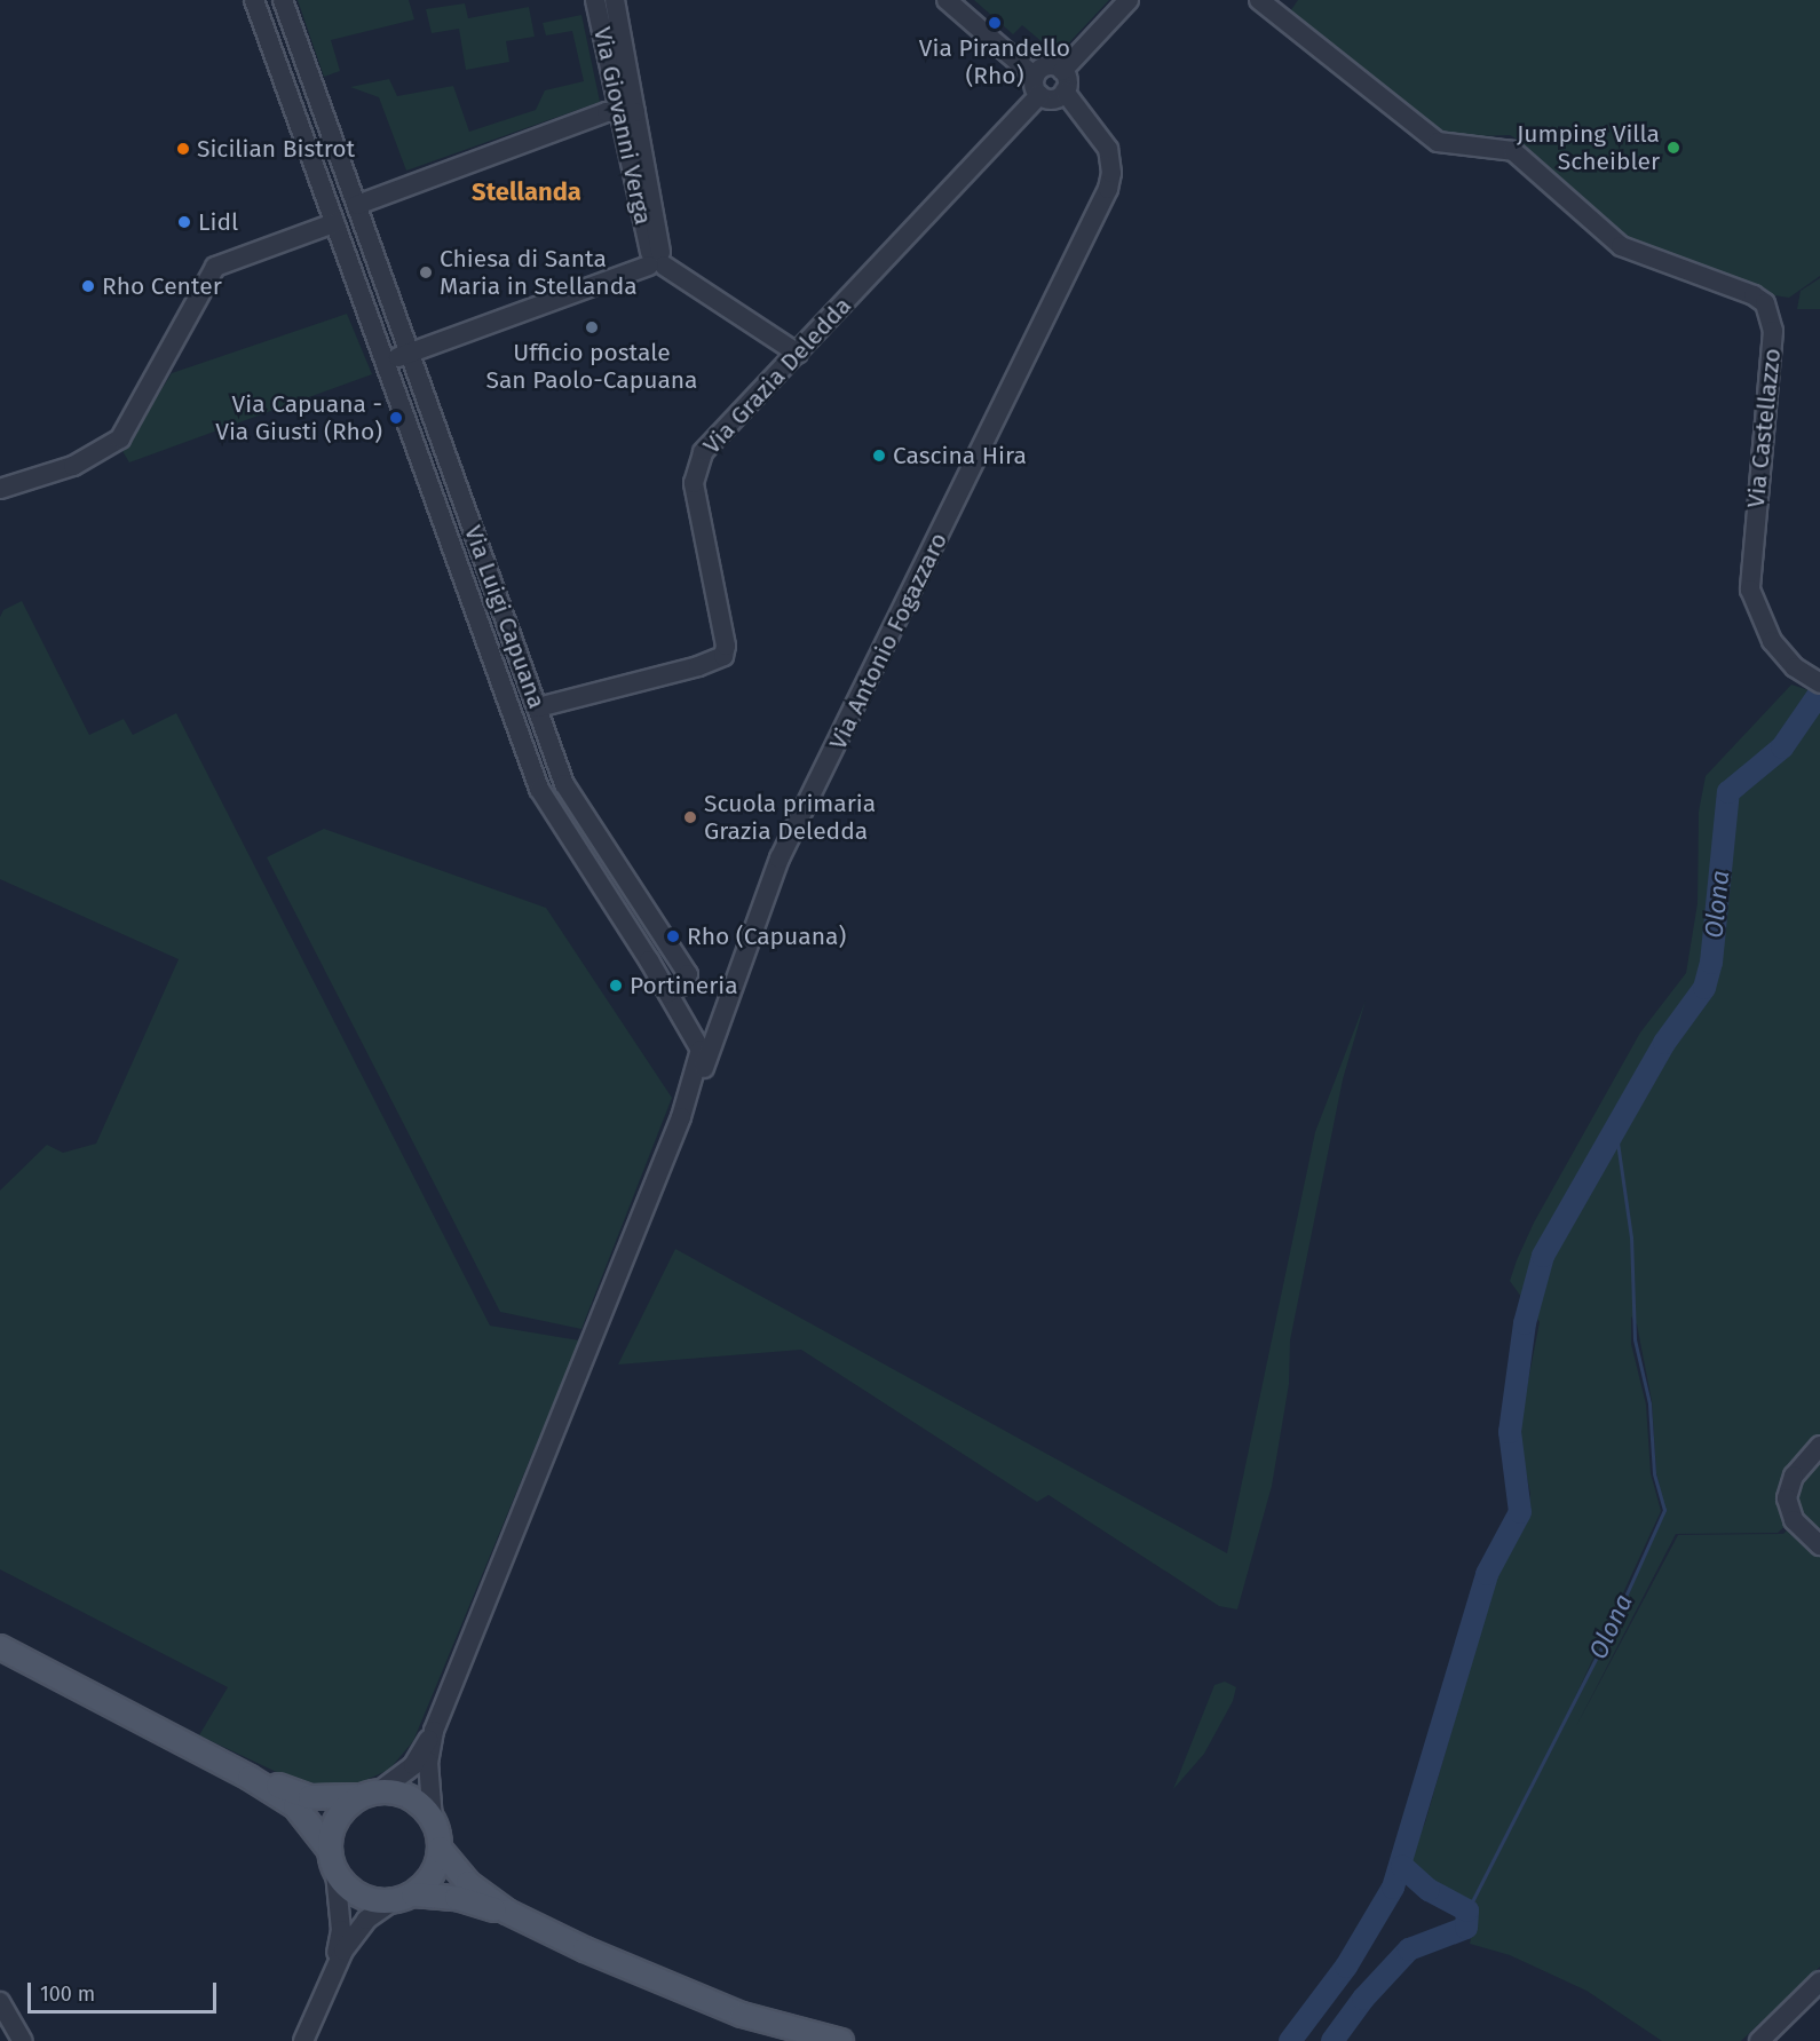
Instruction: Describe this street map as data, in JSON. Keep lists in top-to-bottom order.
{
  "streets": {
    "street": [
      "Via Giovanni Verga",
      "Via Grazia Deledda",
      "Via Castellazzo",
      "Via Luigi Capuana",
      "Via Antonio Fogazzaro"
    ]
  },
  "crossings": [
    ["Via Grazia Deledda", "Via Luigi Capuana"],
    ["Via Grazia Deledda", "Via Antonio Fogazzaro"]
  ],
  "districts": ["Stellanda"],
  "water": ["Olona"],
  "places": [
    "Via Pirandello (Rho)",
    "Jumping Villa Scheibler",
    "Sicilian Bistrot",
    "Lidl",
    "Chiesa di Santa Maria in Stellanda",
    "Rho Center",
    "Ufficio postale San Paolo-Capuana",
    "Via Capuana - Via Giusti (Rho)",
    "Cascina Hira",
    "Scuola primaria Grazia Deledda",
    "Rho (Capuana)",
    "Portineria"
  ],
  "scale_bar": "100 m"
}
